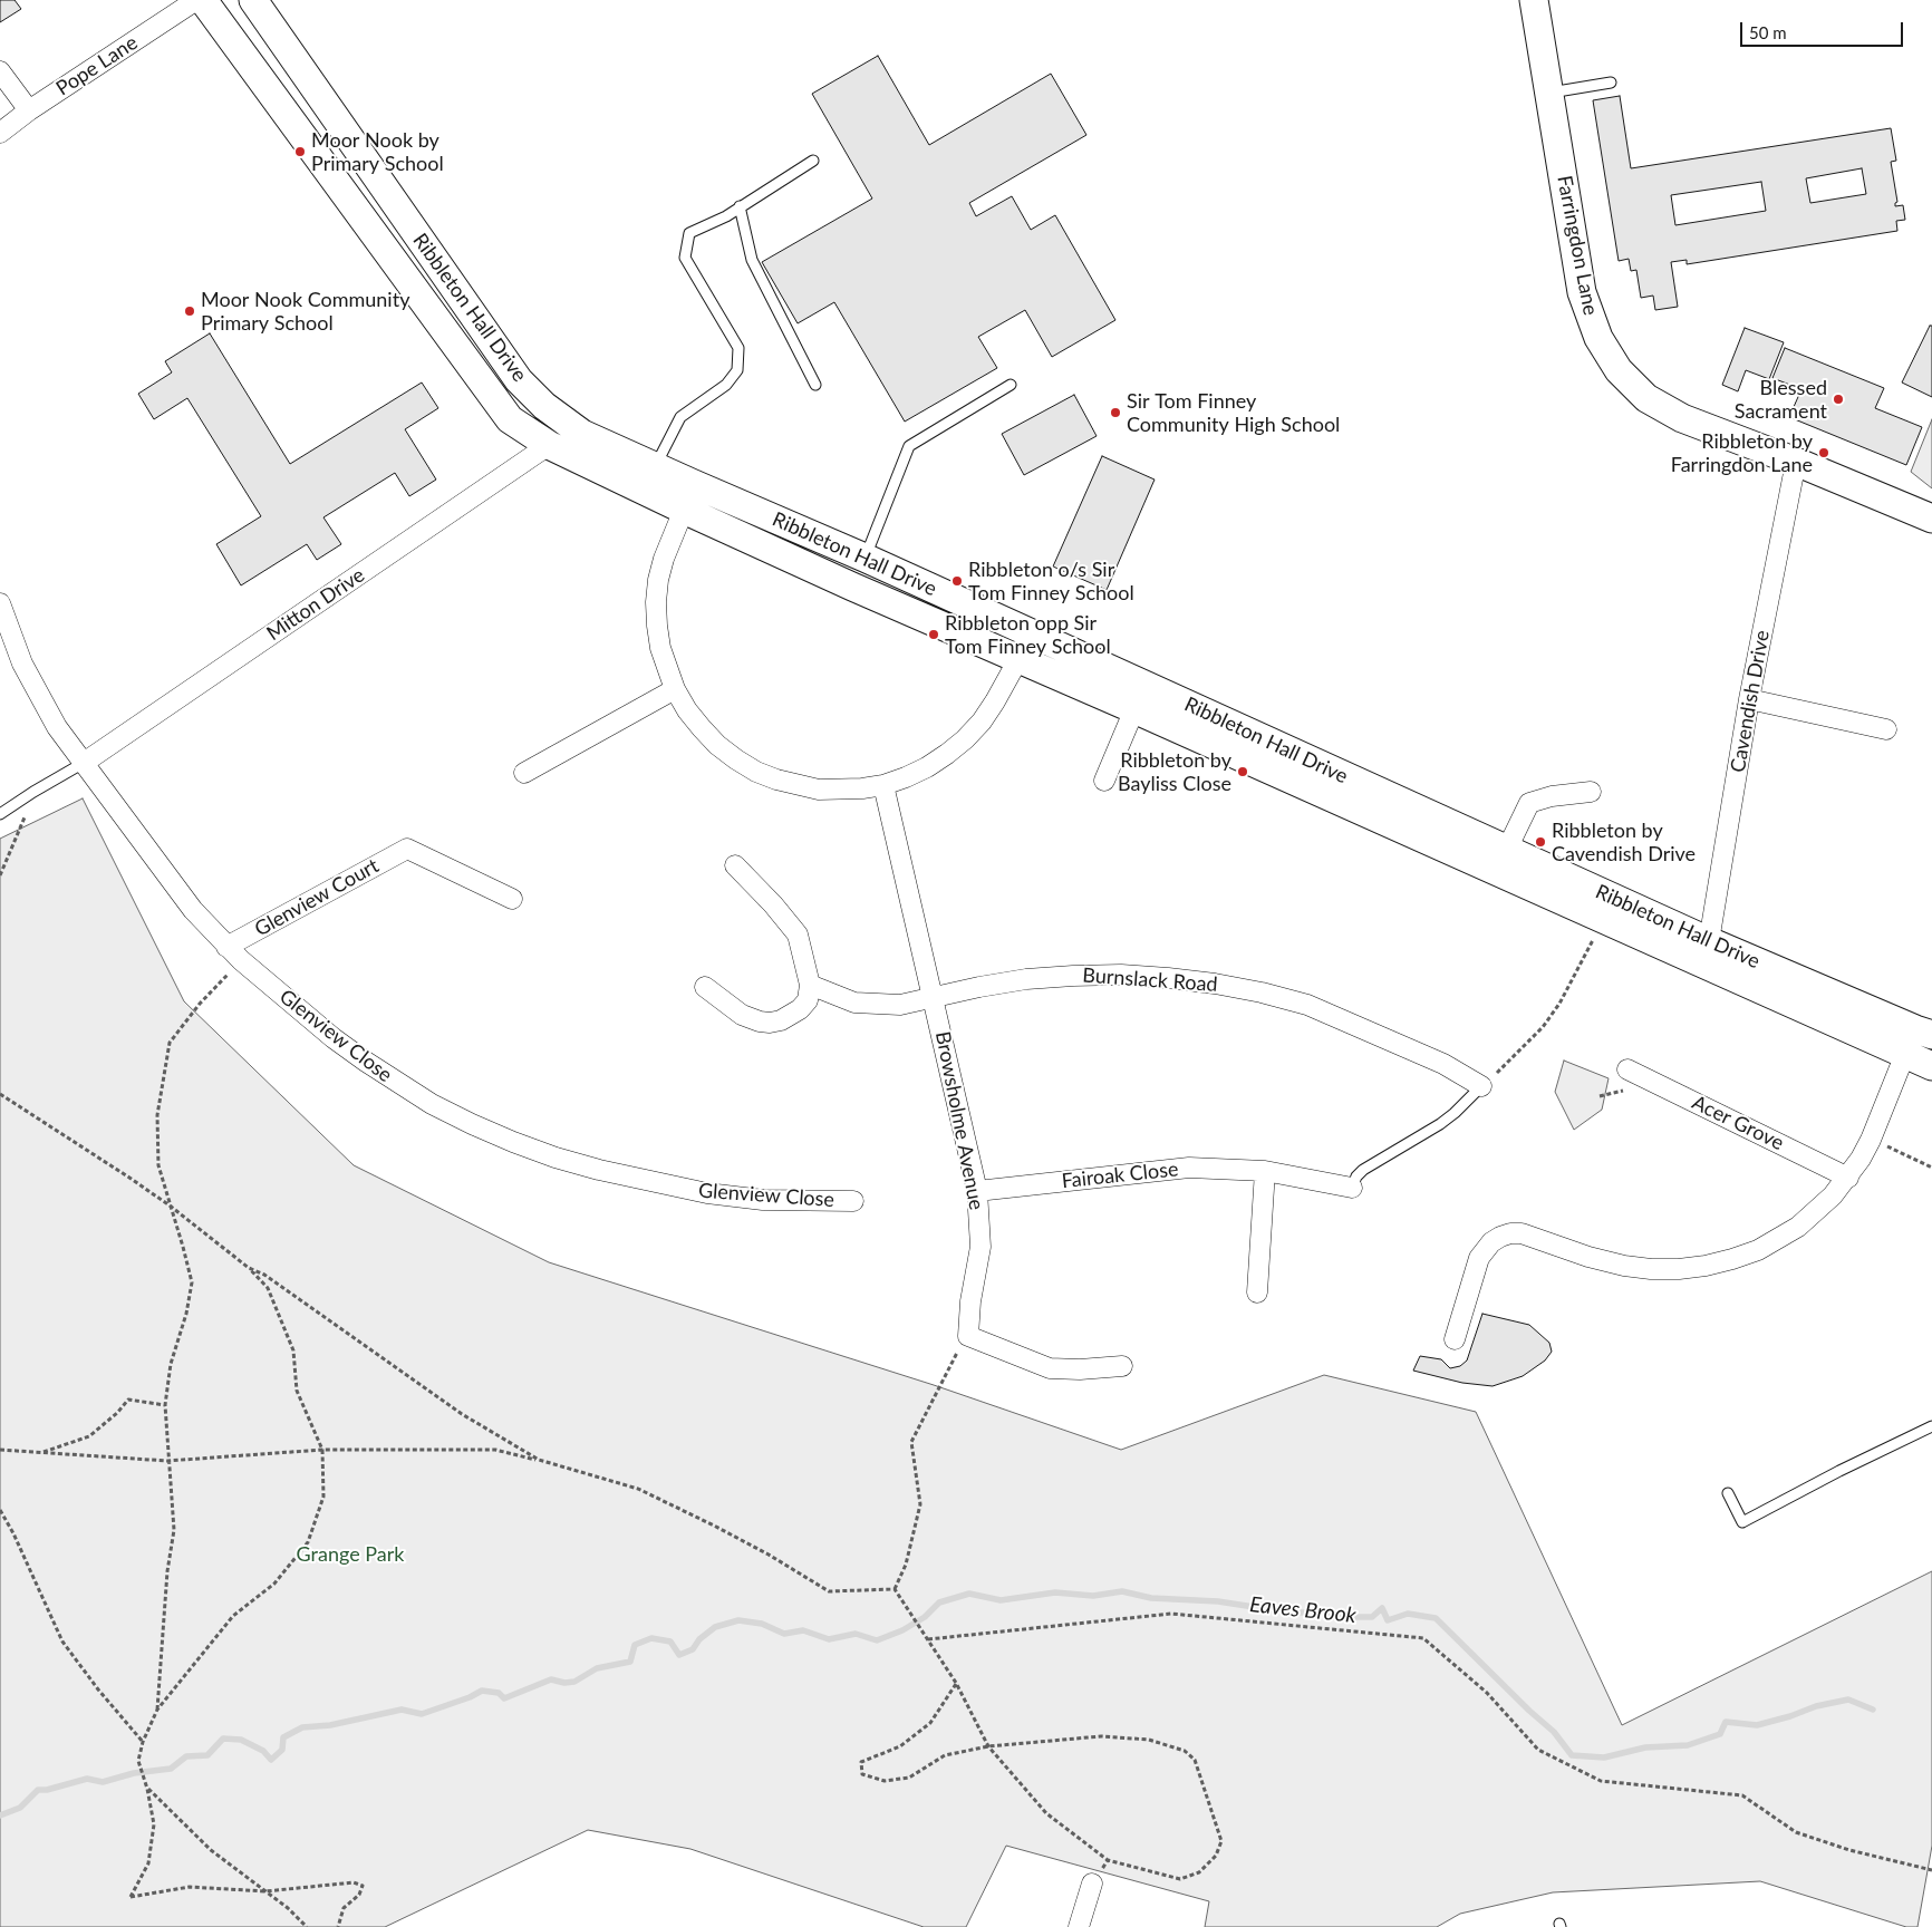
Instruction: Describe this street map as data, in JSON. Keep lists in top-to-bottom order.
{
  "streets": {
    "street": [
      "Pope Lane",
      "Farringdon Lane",
      "Ribbleton Hall Drive",
      "Mitton Drive",
      "Cavendish Drive",
      "Glenview Court",
      "Burnslack Road",
      "Glenview Close",
      "Browsholme Avenue",
      "Acer Grove",
      "Fairoak Close"
    ]
  },
  "crossings": [
    ["Farringdon Lane", "Cavendish Drive"],
    ["Ribbleton Hall Drive", "Mitton Drive"],
    ["Ribbleton Hall Drive", "Cavendish Drive"],
    ["Mitton Drive", "Glenview Close"],
    ["Glenview Court", "Glenview Close"],
    ["Burnslack Road", "Browsholme Avenue"],
    ["Browsholme Avenue", "Fairoak Close"]
  ],
  "water": ["Eaves Brook"],
  "parks": ["Grange Park"],
  "places": [
    "Moor Nook by Primary School",
    "Moor Nook Community Primary School",
    "Blessed Sacrament",
    "Sir Tom Finney Community High School",
    "Ribbleton by Farringdon Lane",
    "Ribbleton o/s Sir Tom Finney School",
    "Ribbleton opp Sir Tom Finney School",
    "Ribbleton by Bayliss Close",
    "Ribbleton by Cavendish Drive"
  ],
  "scale_bar": "50 m"
}
